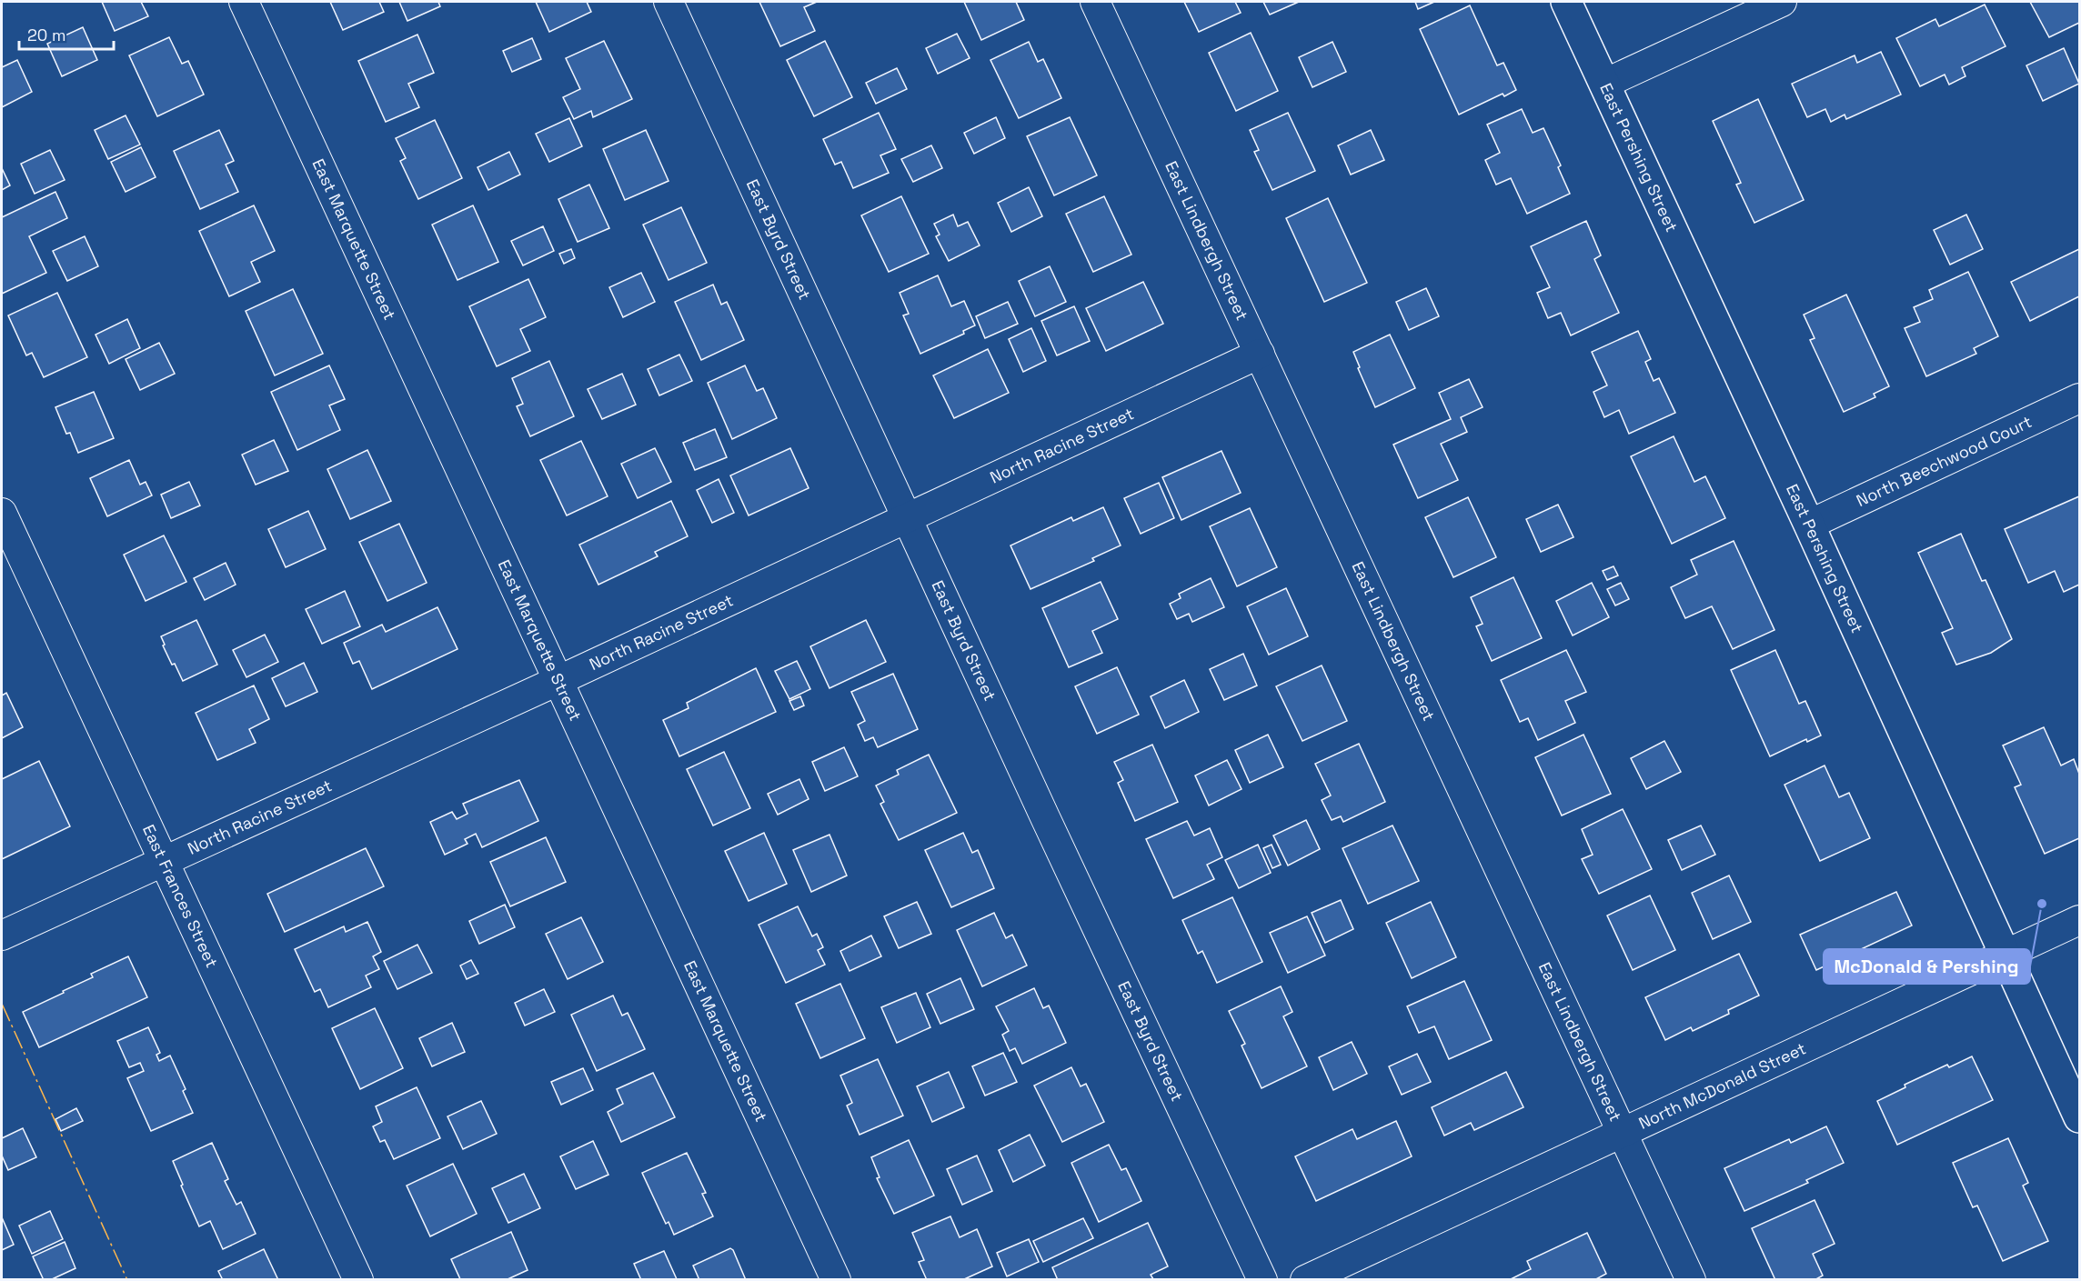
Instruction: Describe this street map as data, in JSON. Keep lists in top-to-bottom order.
{
  "streets": {
    "street": [
      "East Pershing Street",
      "East Marquette Street",
      "East Byrd Street",
      "East Lindbergh Street",
      "North Racine Street",
      "North Beechwood Court",
      "East Frances Street",
      "North McDonald Street"
    ]
  },
  "crossings": [
    ["East Pershing Street", "North Beechwood Court"],
    ["East Pershing Street", "North McDonald Street"],
    ["East Marquette Street", "North Racine Street"],
    ["East Byrd Street", "North Racine Street"],
    ["East Lindbergh Street", "North Racine Street"],
    ["East Lindbergh Street", "North McDonald Street"],
    ["North Racine Street", "East Frances Street"]
  ],
  "places": ["McDonald & Pershing"],
  "scale_bar": "20 m"
}
